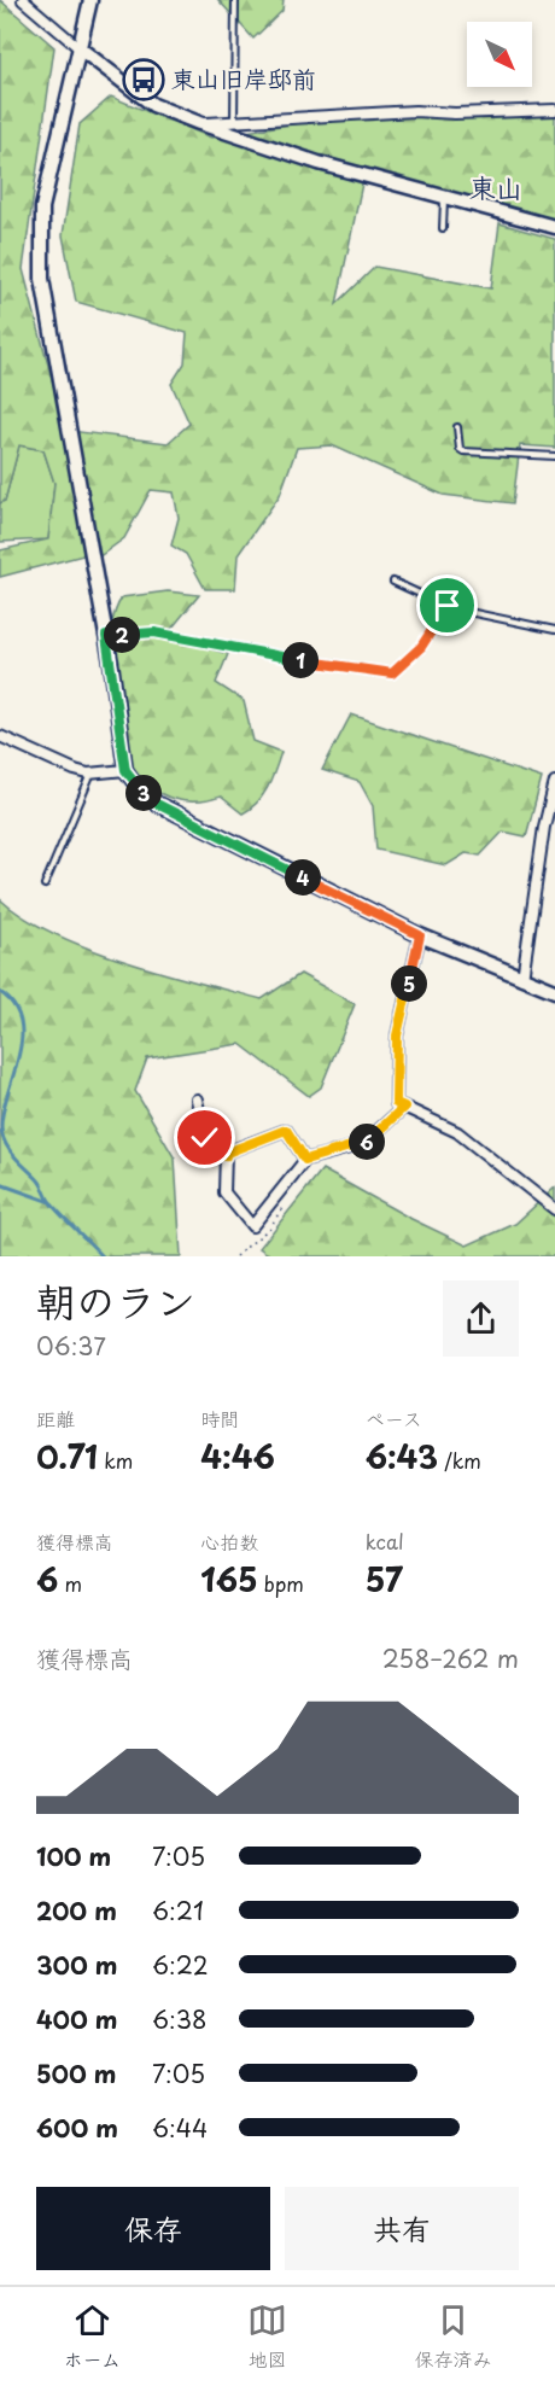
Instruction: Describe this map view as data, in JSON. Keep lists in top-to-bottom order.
{
  "districts": ["東山"],
  "places": {
    "bus stop": ["東山旧岸邸前"]
  },
  "north": "bottom right",
  "page": {
    "pins": [
      "2",
      "1",
      "3",
      "4",
      "5",
      "6"
    ],
    "heading": ["朝のラン", "06:37"],
    "stats": [
      ["距離", "0.71 km"],
      ["時間", "4:46"],
      ["ペース", "6:43 /km"],
      ["獲得標高", "6 m"],
      ["心拍数", "165 bpm"],
      ["kcal", "57"]
    ],
    "chart": ["獲得標高", "258–262 m"],
    "list": [
      {
        "name": "100 m",
        "note": "7:05"
      },
      {
        "name": "200 m",
        "note": "6:21"
      },
      {
        "name": "300 m",
        "note": "6:22"
      },
      {
        "name": "400 m",
        "note": "6:38"
      },
      {
        "name": "500 m",
        "note": "7:05"
      },
      {
        "name": "600 m",
        "note": "6:44"
      }
    ],
    "buttons": ["保存", "共有"],
    "tabs": ["ホーム", "地図", "保存済み"]
  }
}
